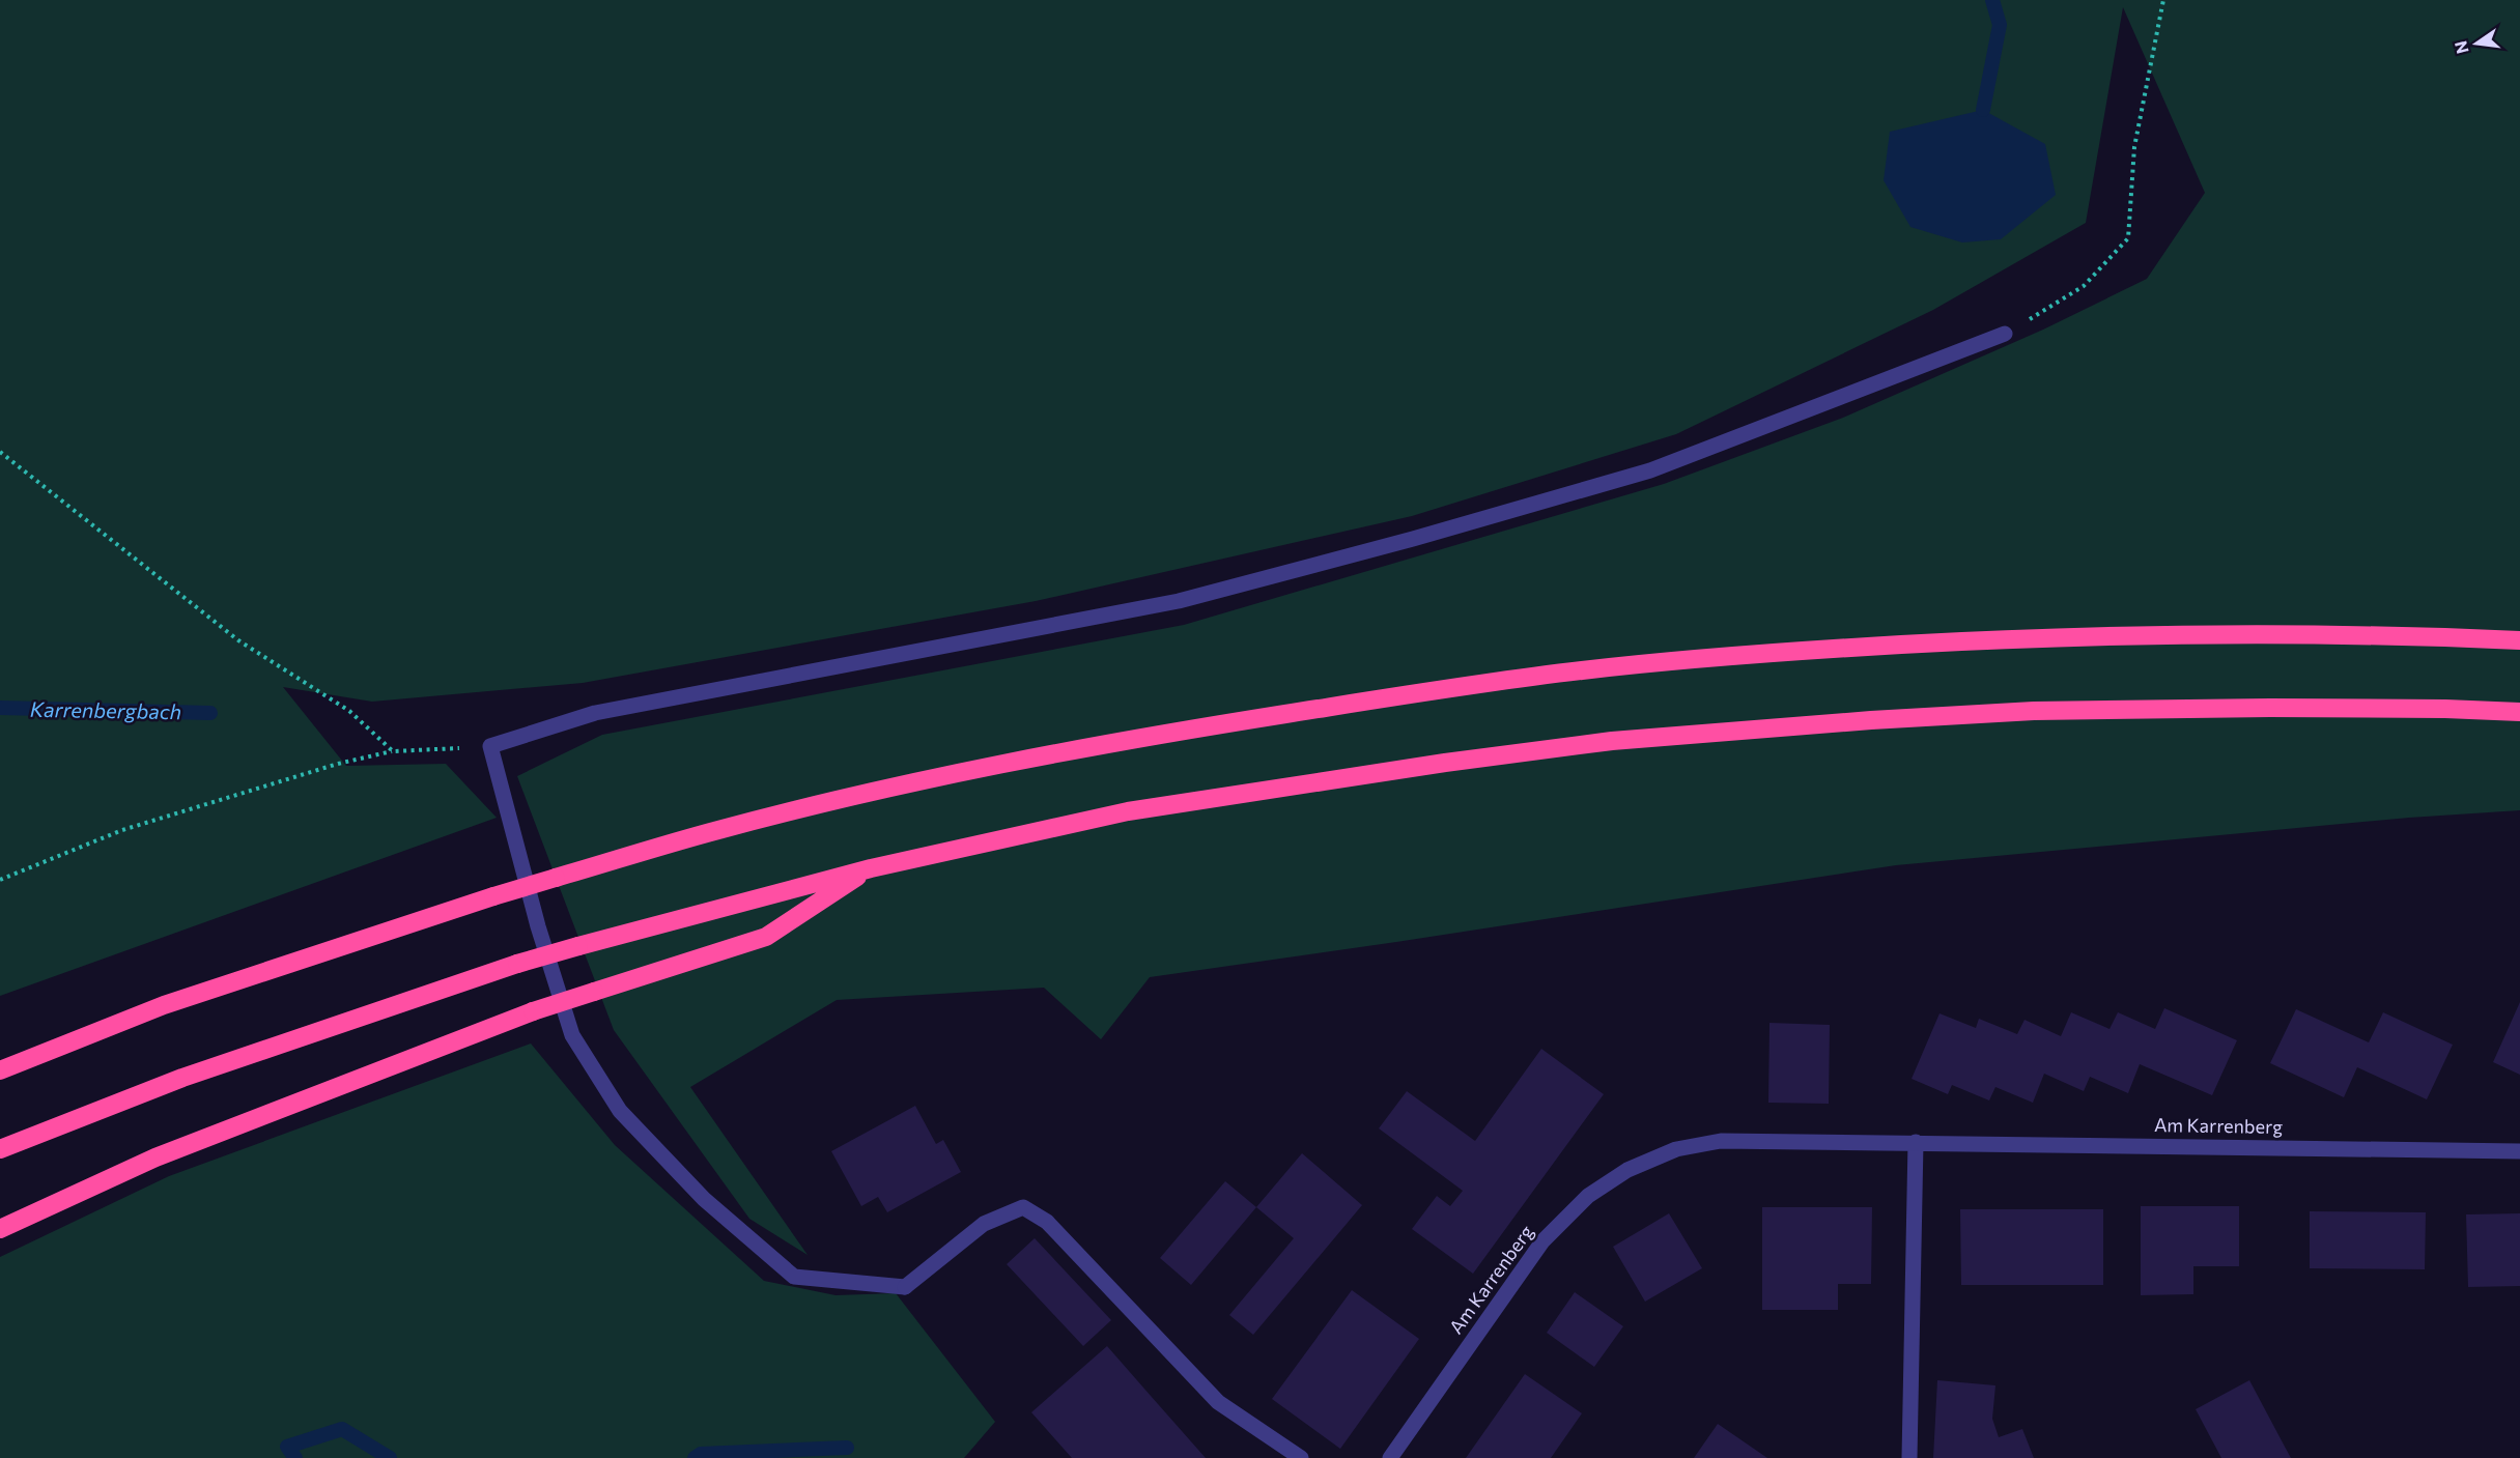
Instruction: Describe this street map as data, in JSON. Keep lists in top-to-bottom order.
{
  "streets": {
    "street": ["Am Karrenberg"]
  },
  "water": ["Karrenbergbach"],
  "north": "left"
}
